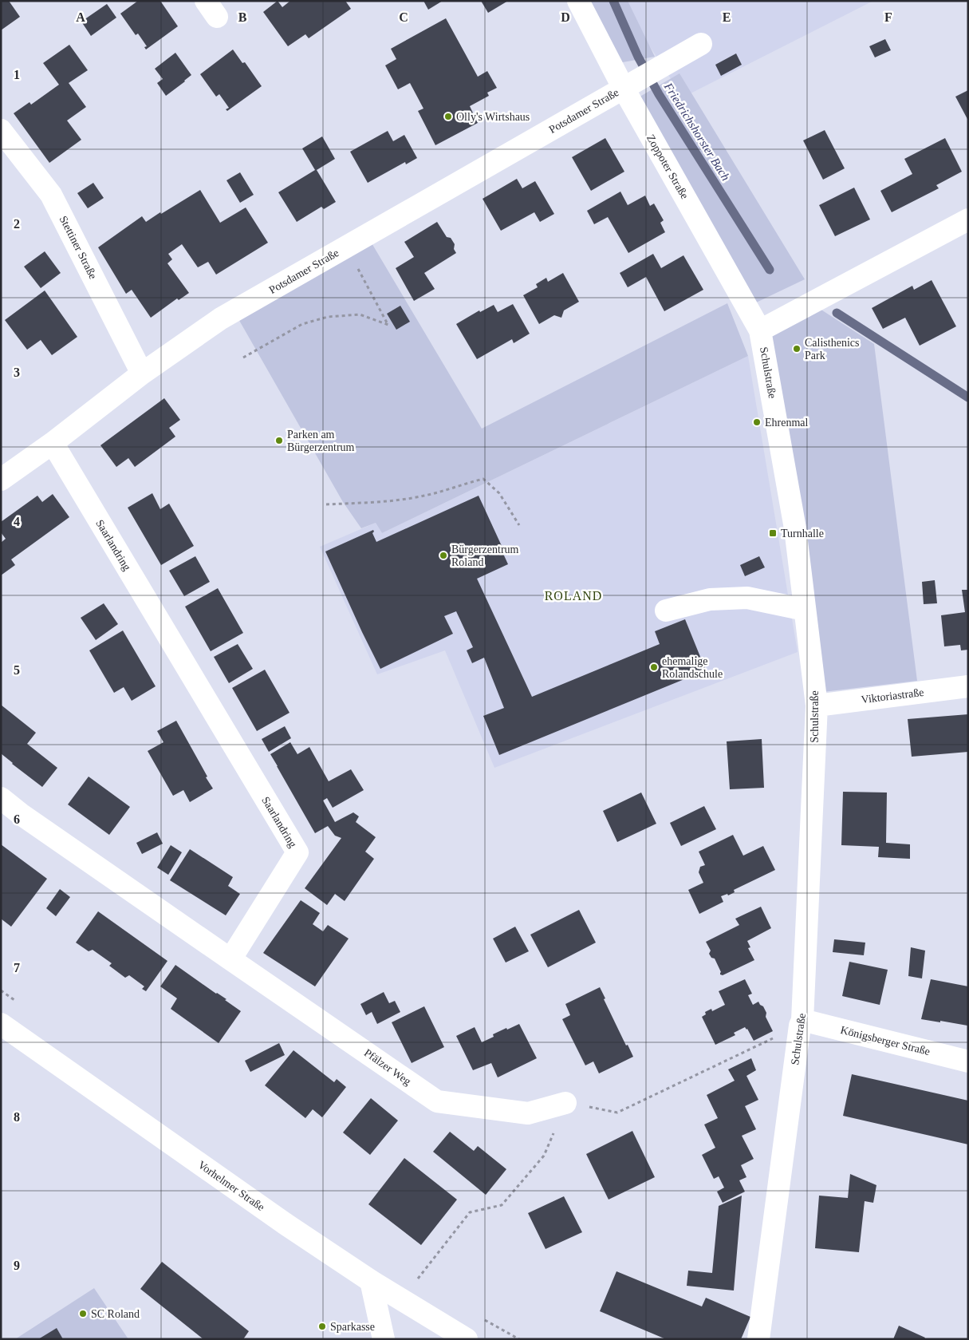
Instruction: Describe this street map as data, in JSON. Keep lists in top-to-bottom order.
{
  "streets": {
    "street": [
      "Potsdamer Straße",
      "Zoppoter Straße",
      "Stettiner Straße",
      "Schulstraße",
      "Saarlandring",
      "Viktoriastraße",
      "Königsberger Straße",
      "Pfälzer Weg",
      "Vorhelmer Straße"
    ]
  },
  "crossings": [
    ["Potsdamer Straße", "Zoppoter Straße"],
    ["Potsdamer Straße", "Stettiner Straße"],
    ["Potsdamer Straße", "Saarlandring"],
    ["Zoppoter Straße", "Schulstraße"],
    ["Schulstraße", "Viktoriastraße"],
    ["Schulstraße", "Königsberger Straße"],
    ["Saarlandring", "Pfälzer Weg"]
  ],
  "districts": ["ROLAND"],
  "water": ["Friedrichshorster Bach"],
  "places": {
    "other": [
      "Olly's Wirtshaus",
      "Calisthenics Park",
      "Ehrenmal",
      "Parken am Bürgerzentrum",
      "Bürgerzentrum Roland",
      "ehemalige Rolandschule",
      "SC Roland",
      "Sparkasse"
    ],
    "transit": ["Turnhalle"]
  },
  "grid": {
    "columns": [
      "A",
      "B",
      "C",
      "D",
      "E",
      "F"
    ],
    "rows": [
      "1",
      "2",
      "3",
      "4",
      "5",
      "6",
      "7",
      "8",
      "9"
    ]
  }
}
